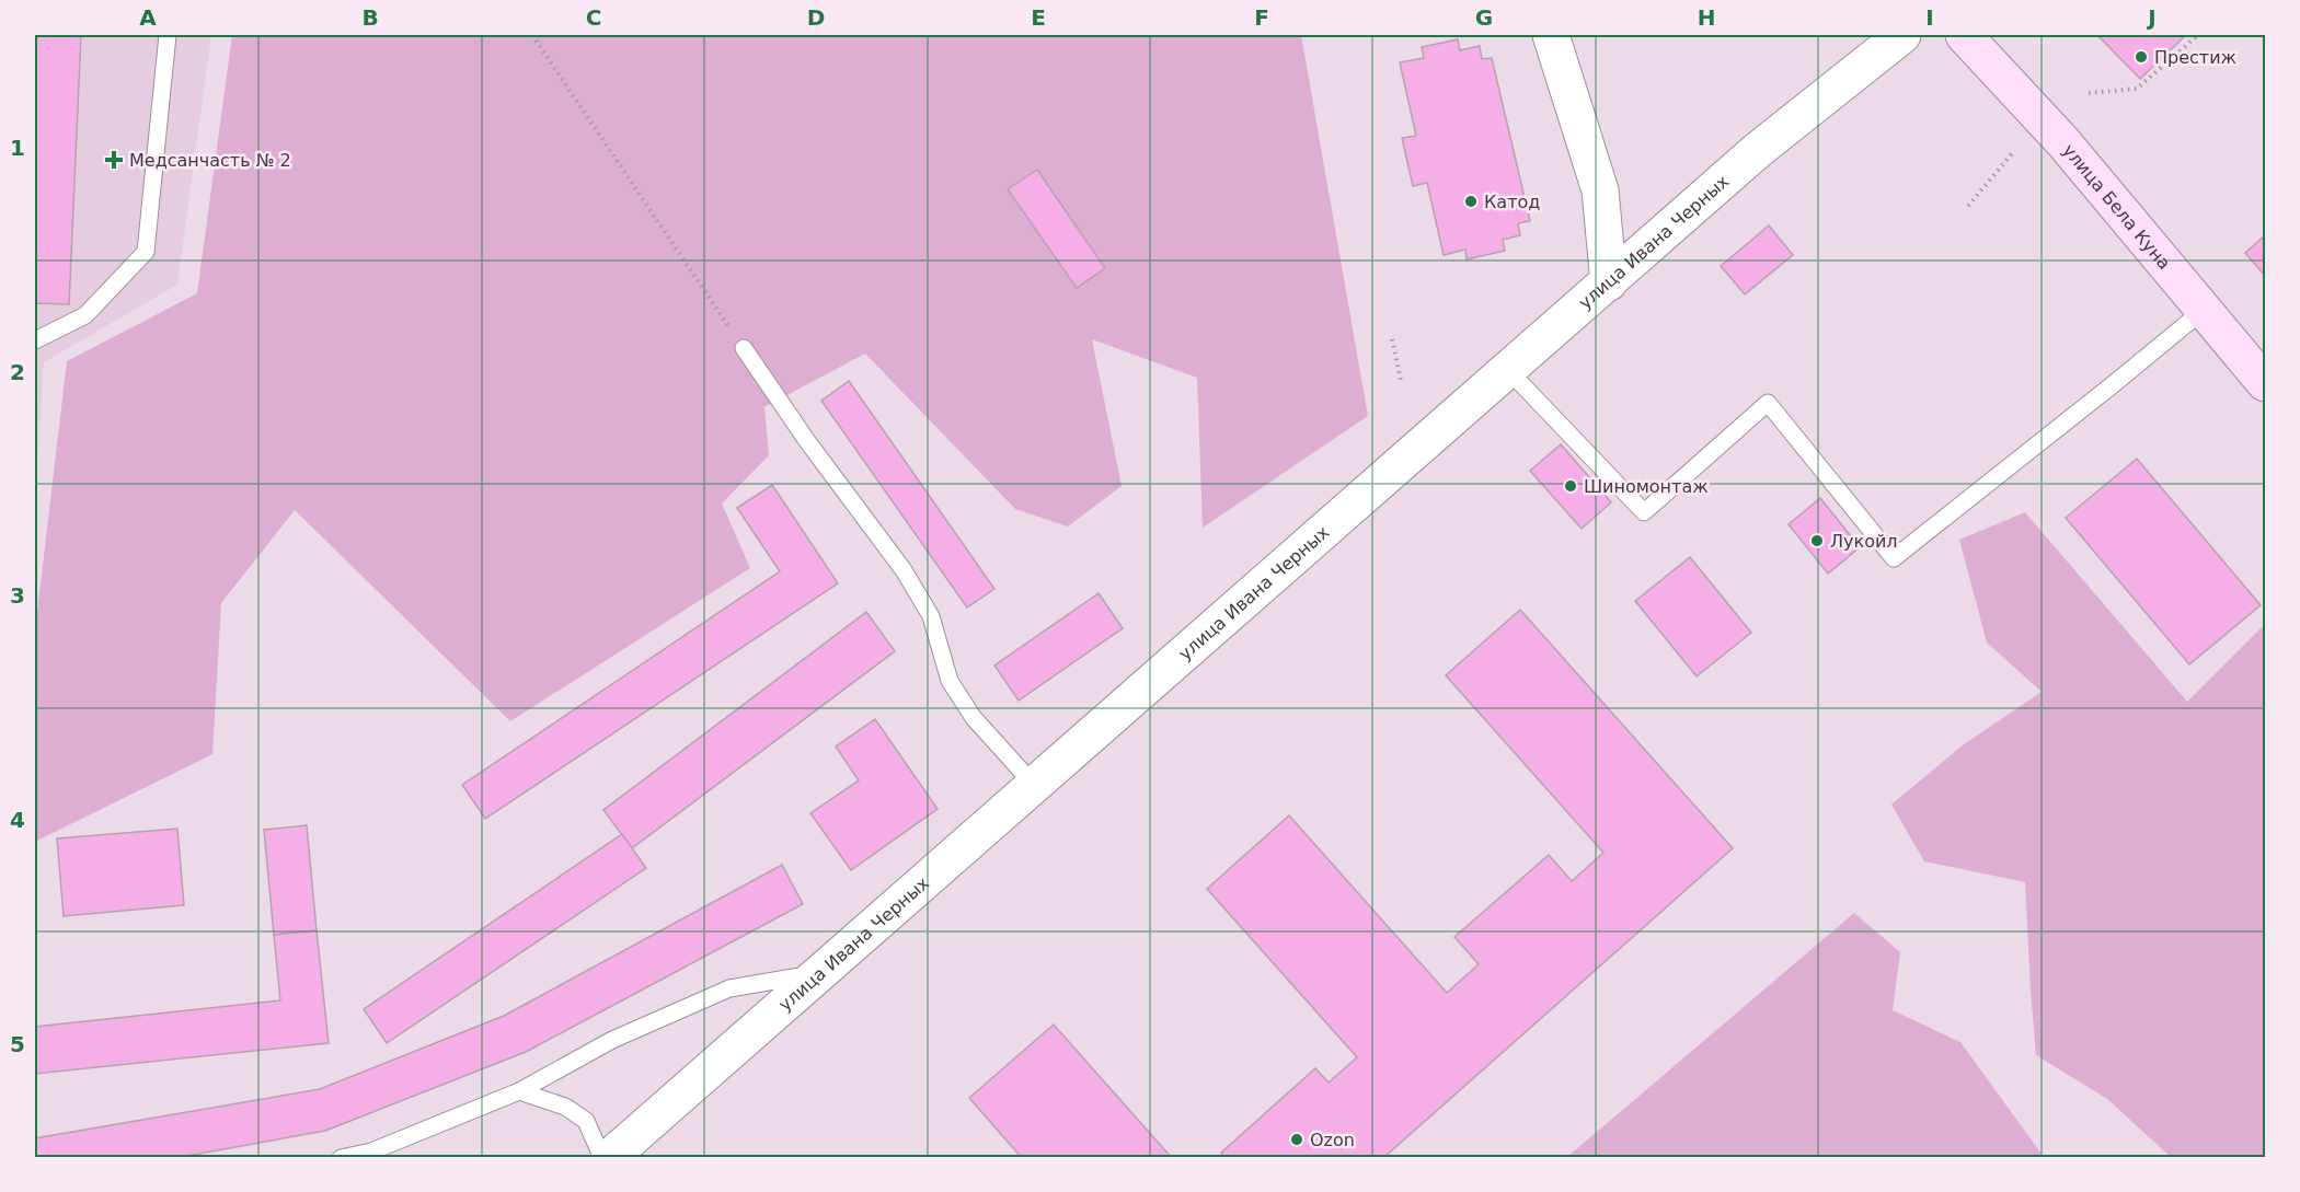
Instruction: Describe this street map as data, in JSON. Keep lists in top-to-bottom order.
{
  "streets": {
    "main road": ["улица Бела Куна"],
    "street": ["улица Ивана Черных"]
  },
  "places": {
    "other": [
      "Престиж",
      "Катод",
      "Шиномонтаж",
      "Лукойл",
      "Ozon"
    ],
    "health": ["Медсанчасть № 2"]
  },
  "grid": {
    "columns": [
      "A",
      "B",
      "C",
      "D",
      "E",
      "F",
      "G",
      "H",
      "I",
      "J"
    ],
    "rows": [
      "1",
      "2",
      "3",
      "4",
      "5"
    ]
  }
}
